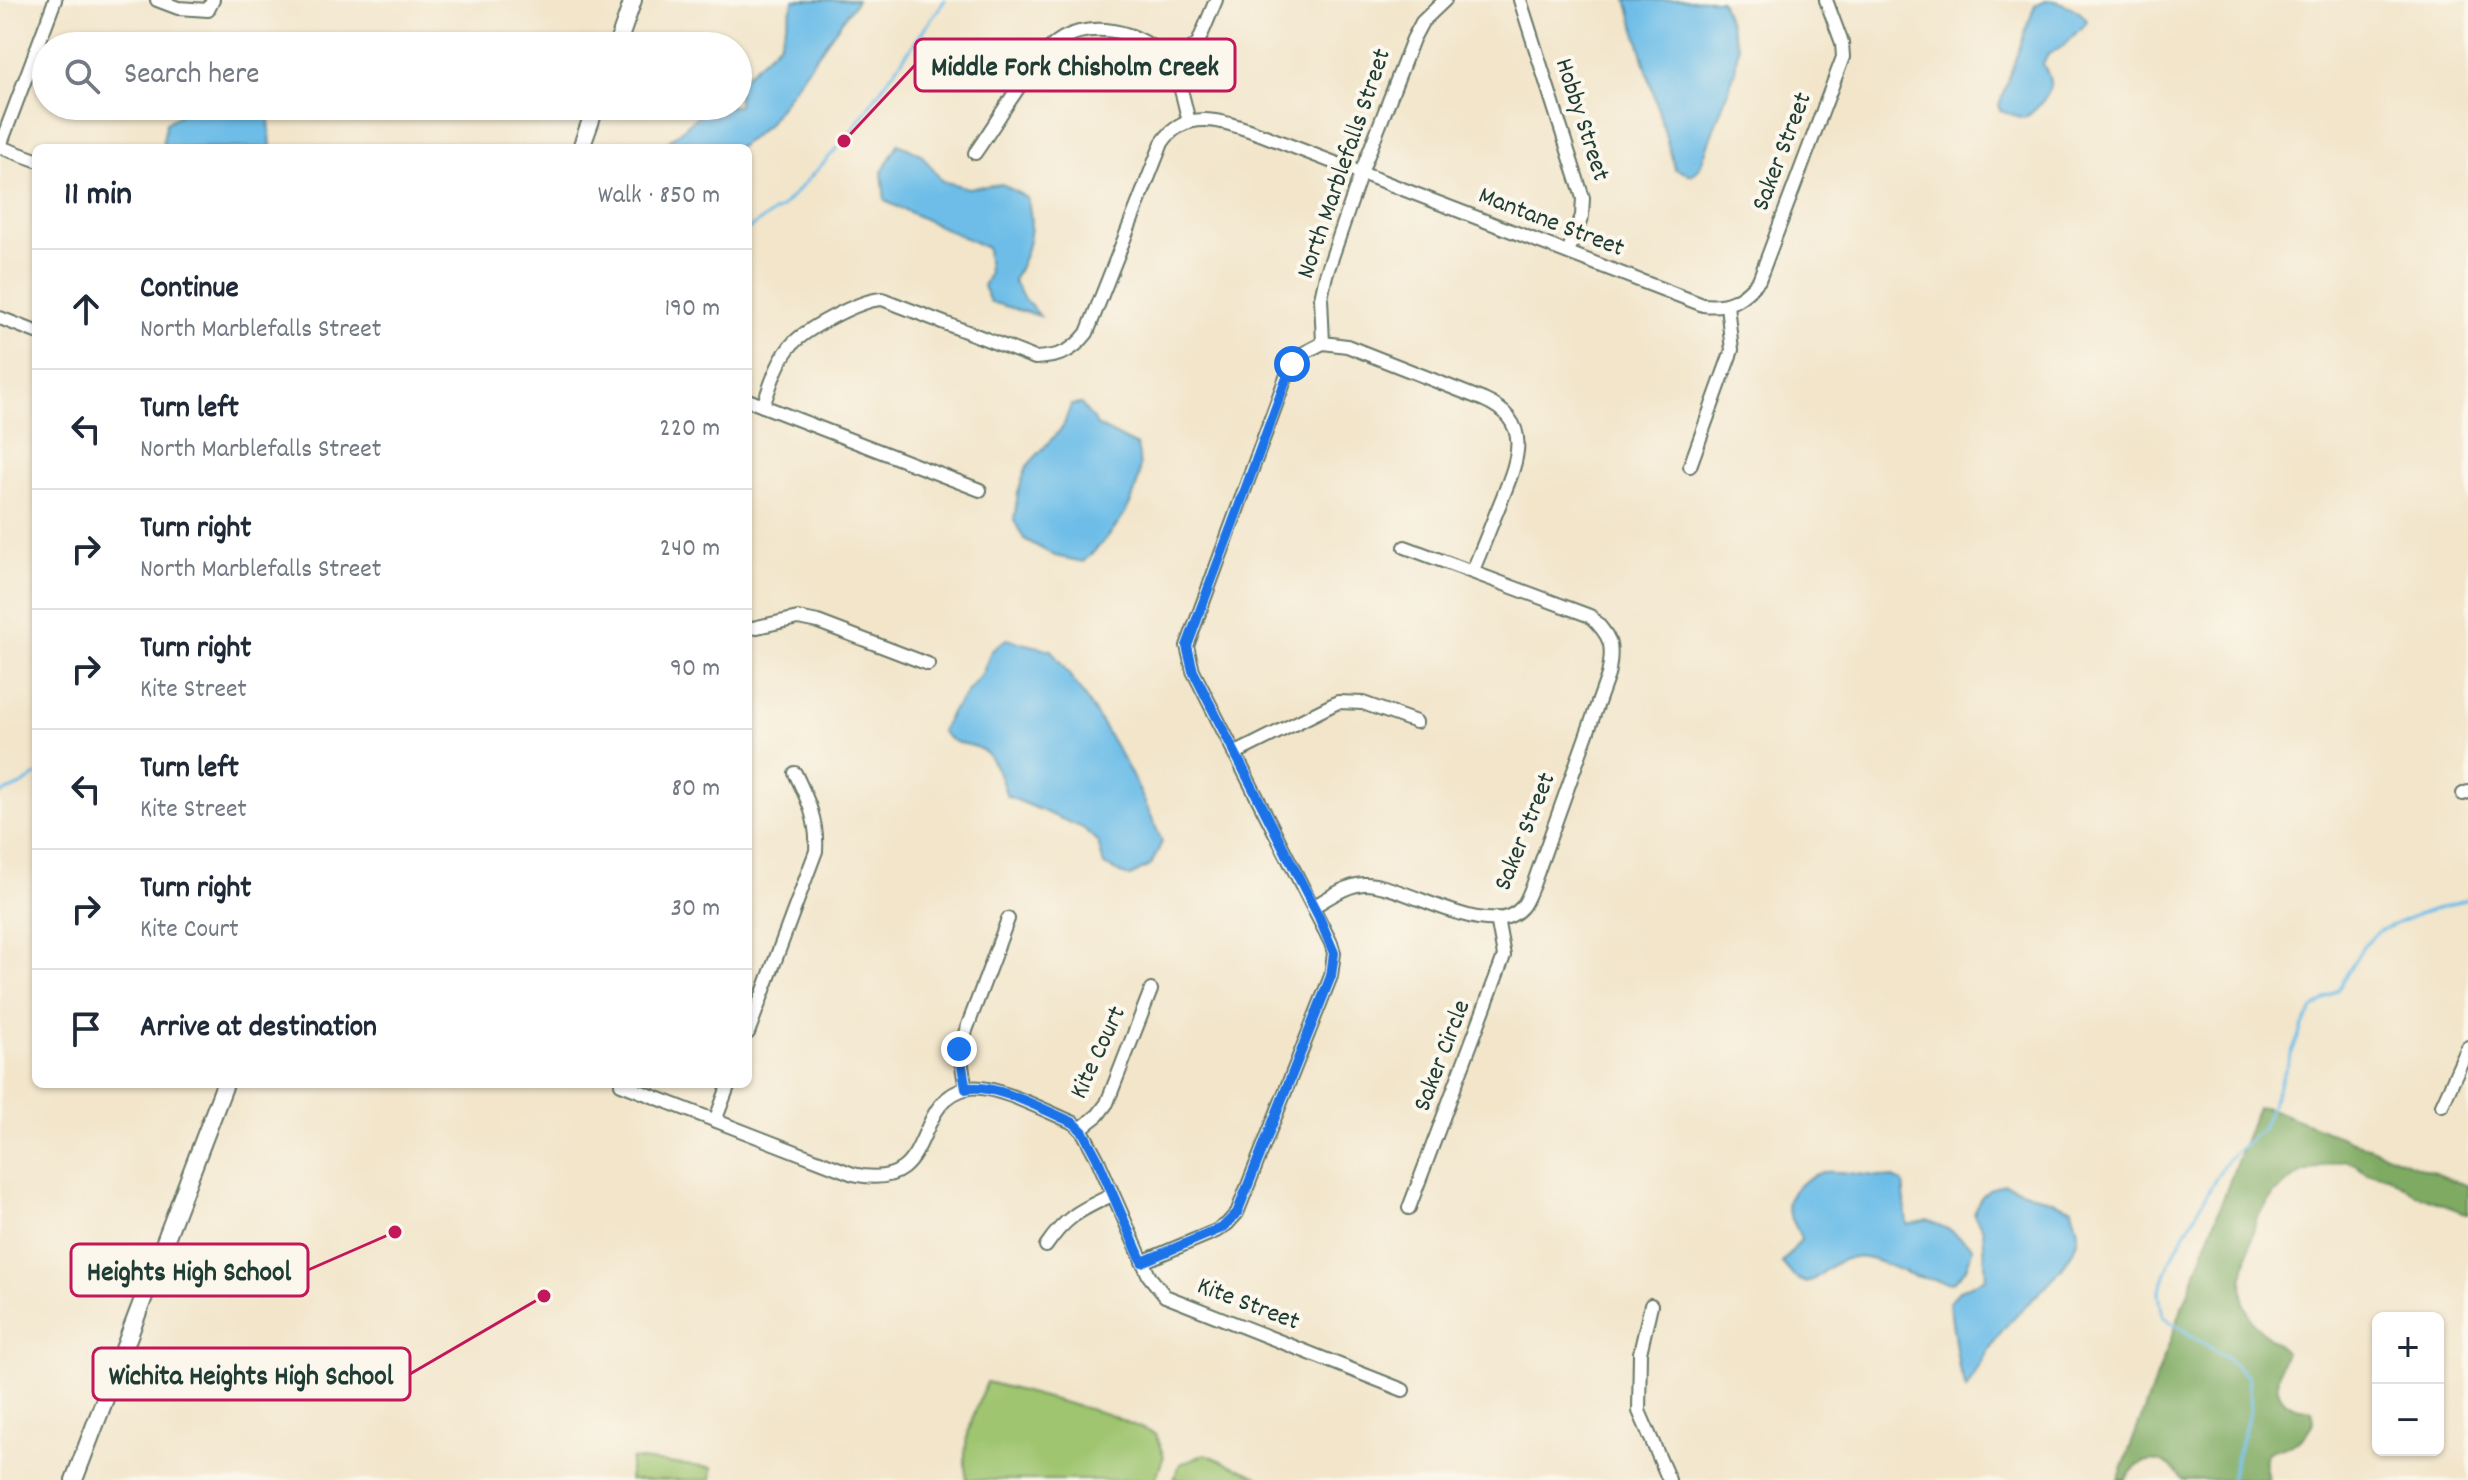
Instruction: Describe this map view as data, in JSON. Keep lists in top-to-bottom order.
{
  "streets": {
    "street": [
      "Hobby Street",
      "Saker Street",
      "North Marblefalls Street",
      "Mantane Street",
      "Kite Court",
      "Saker Circle",
      "Kite Street"
    ]
  },
  "crossings": [
    ["Hobby Street", "Mantane Street"],
    ["Saker Street", "Mantane Street"],
    ["Saker Street", "Saker Circle"],
    ["North Marblefalls Street", "Mantane Street"],
    ["Kite Court", "Kite Street"]
  ],
  "places": ["Middle Fork Chisholm Creek", "Heights High School", "Wichita Heights High School"],
  "page": {
    "search": "Search here",
    "heading": ["11 min", "Walk · 850 m"],
    "list": [
      ["Continue", "North Marblefalls Street", "190 m"],
      ["Turn left", "North Marblefalls Street", "220 m"],
      ["Turn right", "North Marblefalls Street", "240 m"],
      ["Turn right", "Kite Street", "90 m"],
      ["Turn left", "Kite Street", "80 m"],
      ["Turn right", "Kite Court", "30 m"],
      "Arrive at destination"
    ],
    "map_buttons": ["+", "−"]
  }
}
